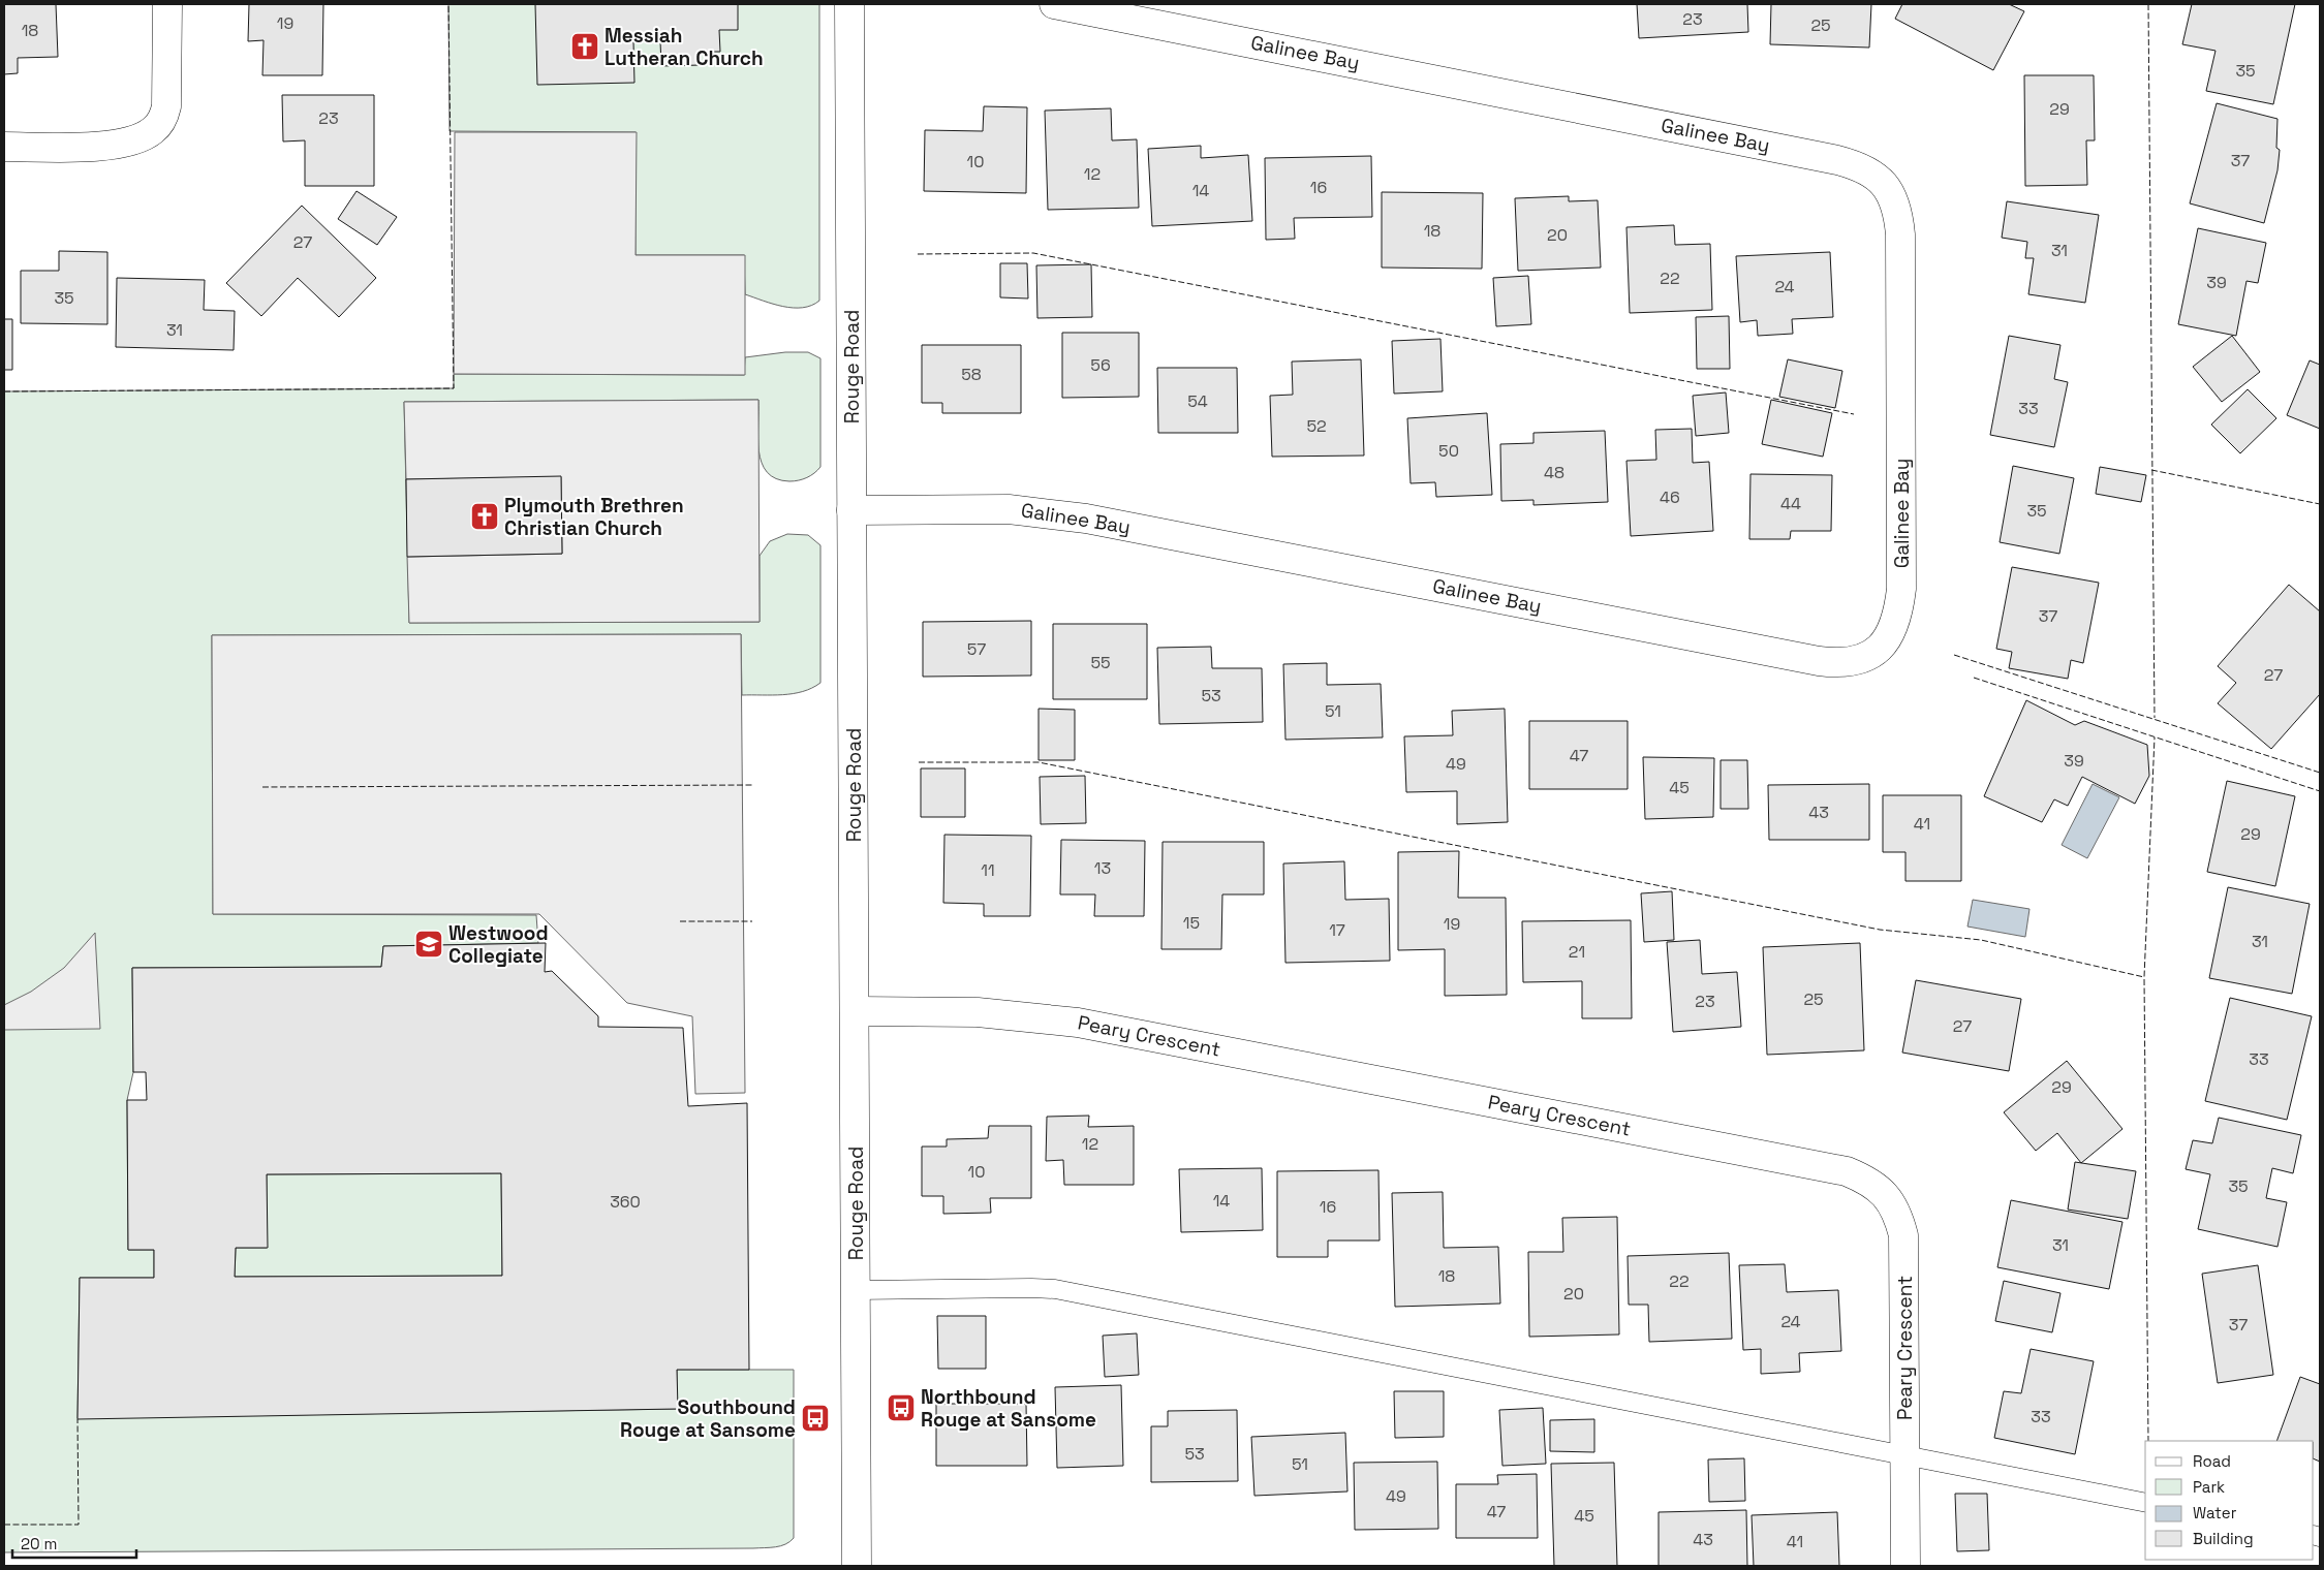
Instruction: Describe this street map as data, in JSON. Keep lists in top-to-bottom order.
{
  "streets": {
    "street": ["Galinee Bay", "Rouge Road", "Peary Crescent"]
  },
  "crossings": [
    ["Galinee Bay", "Rouge Road"],
    ["Rouge Road", "Peary Crescent"]
  ],
  "places": {
    "church": ["Messiah Lutheran Church", "Plymouth Brethren Christian Church"],
    "school or university": ["Westwood Collegiate"],
    "bus stop": ["Northbound Rouge at Sansome", "Southbound Rouge at Sansome"]
  },
  "house_numbers": [
    "23",
    "19",
    "25",
    "18",
    "35",
    "29",
    "23",
    "37",
    "10",
    "12",
    "16",
    "14",
    "18",
    "20",
    "27",
    "31",
    "22",
    "39",
    "24",
    "35",
    "31",
    "56",
    "58",
    "54",
    "33",
    "52",
    "50",
    "48",
    "46",
    "44",
    "35",
    "37",
    "57",
    "55",
    "27",
    "53",
    "51",
    "47",
    "39",
    "49",
    "45",
    "43",
    "41",
    "29",
    "13",
    "11",
    "15",
    "19",
    "17",
    "31",
    "21",
    "25",
    "23",
    "27",
    "33",
    "29",
    "12",
    "10",
    "35",
    "14",
    "360",
    "16",
    "31",
    "18",
    "22",
    "20",
    "24",
    "37",
    "33",
    "53",
    "51",
    "49",
    "47",
    "45",
    "43",
    "41"
  ],
  "legend": [
    "Road",
    "Park",
    "Water",
    "Building"
  ],
  "scale_bar": "20 m"
}
